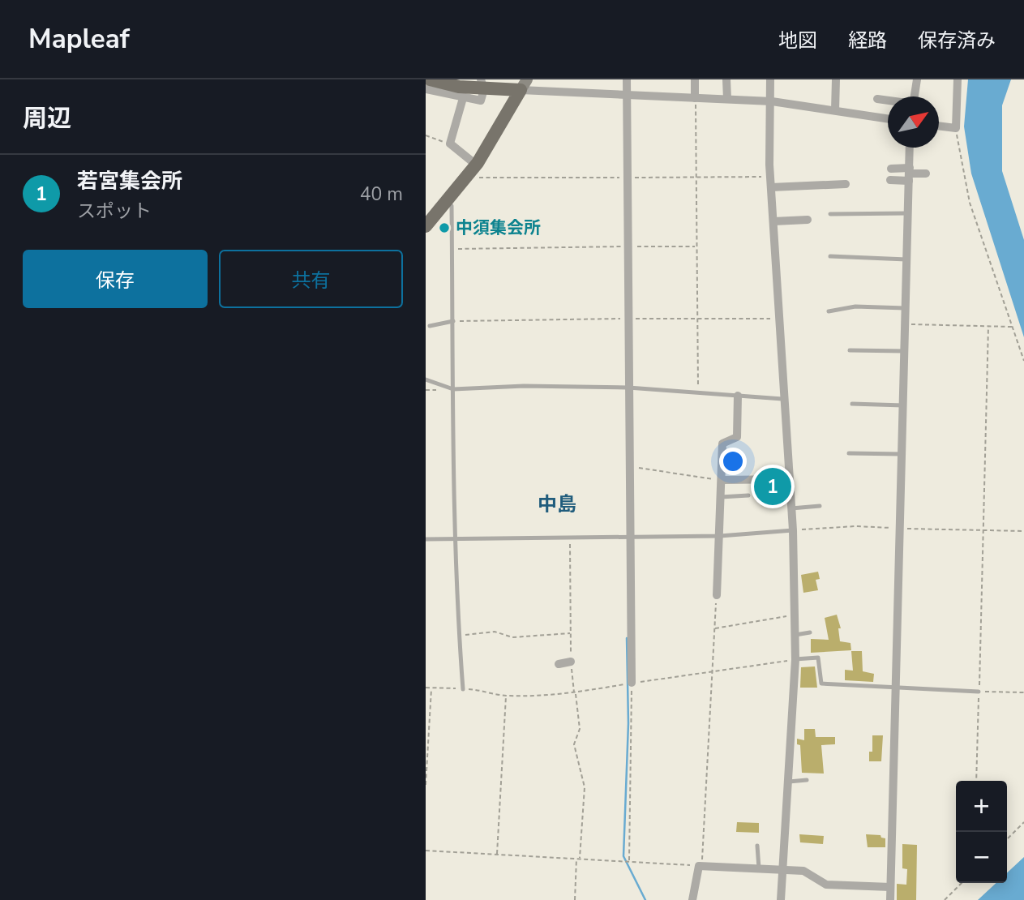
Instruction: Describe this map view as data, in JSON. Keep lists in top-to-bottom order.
{
  "districts": ["中島"],
  "places": ["中須集会所"],
  "north": "top right",
  "page": {
    "header": "Mapleaf",
    "nav": ["地図", "経路", "保存済み"],
    "heading": "周辺",
    "list": [
      {
        "mark": "1",
        "name": "若宮集会所",
        "note": "スポット",
        "value": "40 m"
      }
    ],
    "buttons": ["保存", "共有"],
    "pins": "1",
    "map_buttons": ["+", "−"]
  }
}
